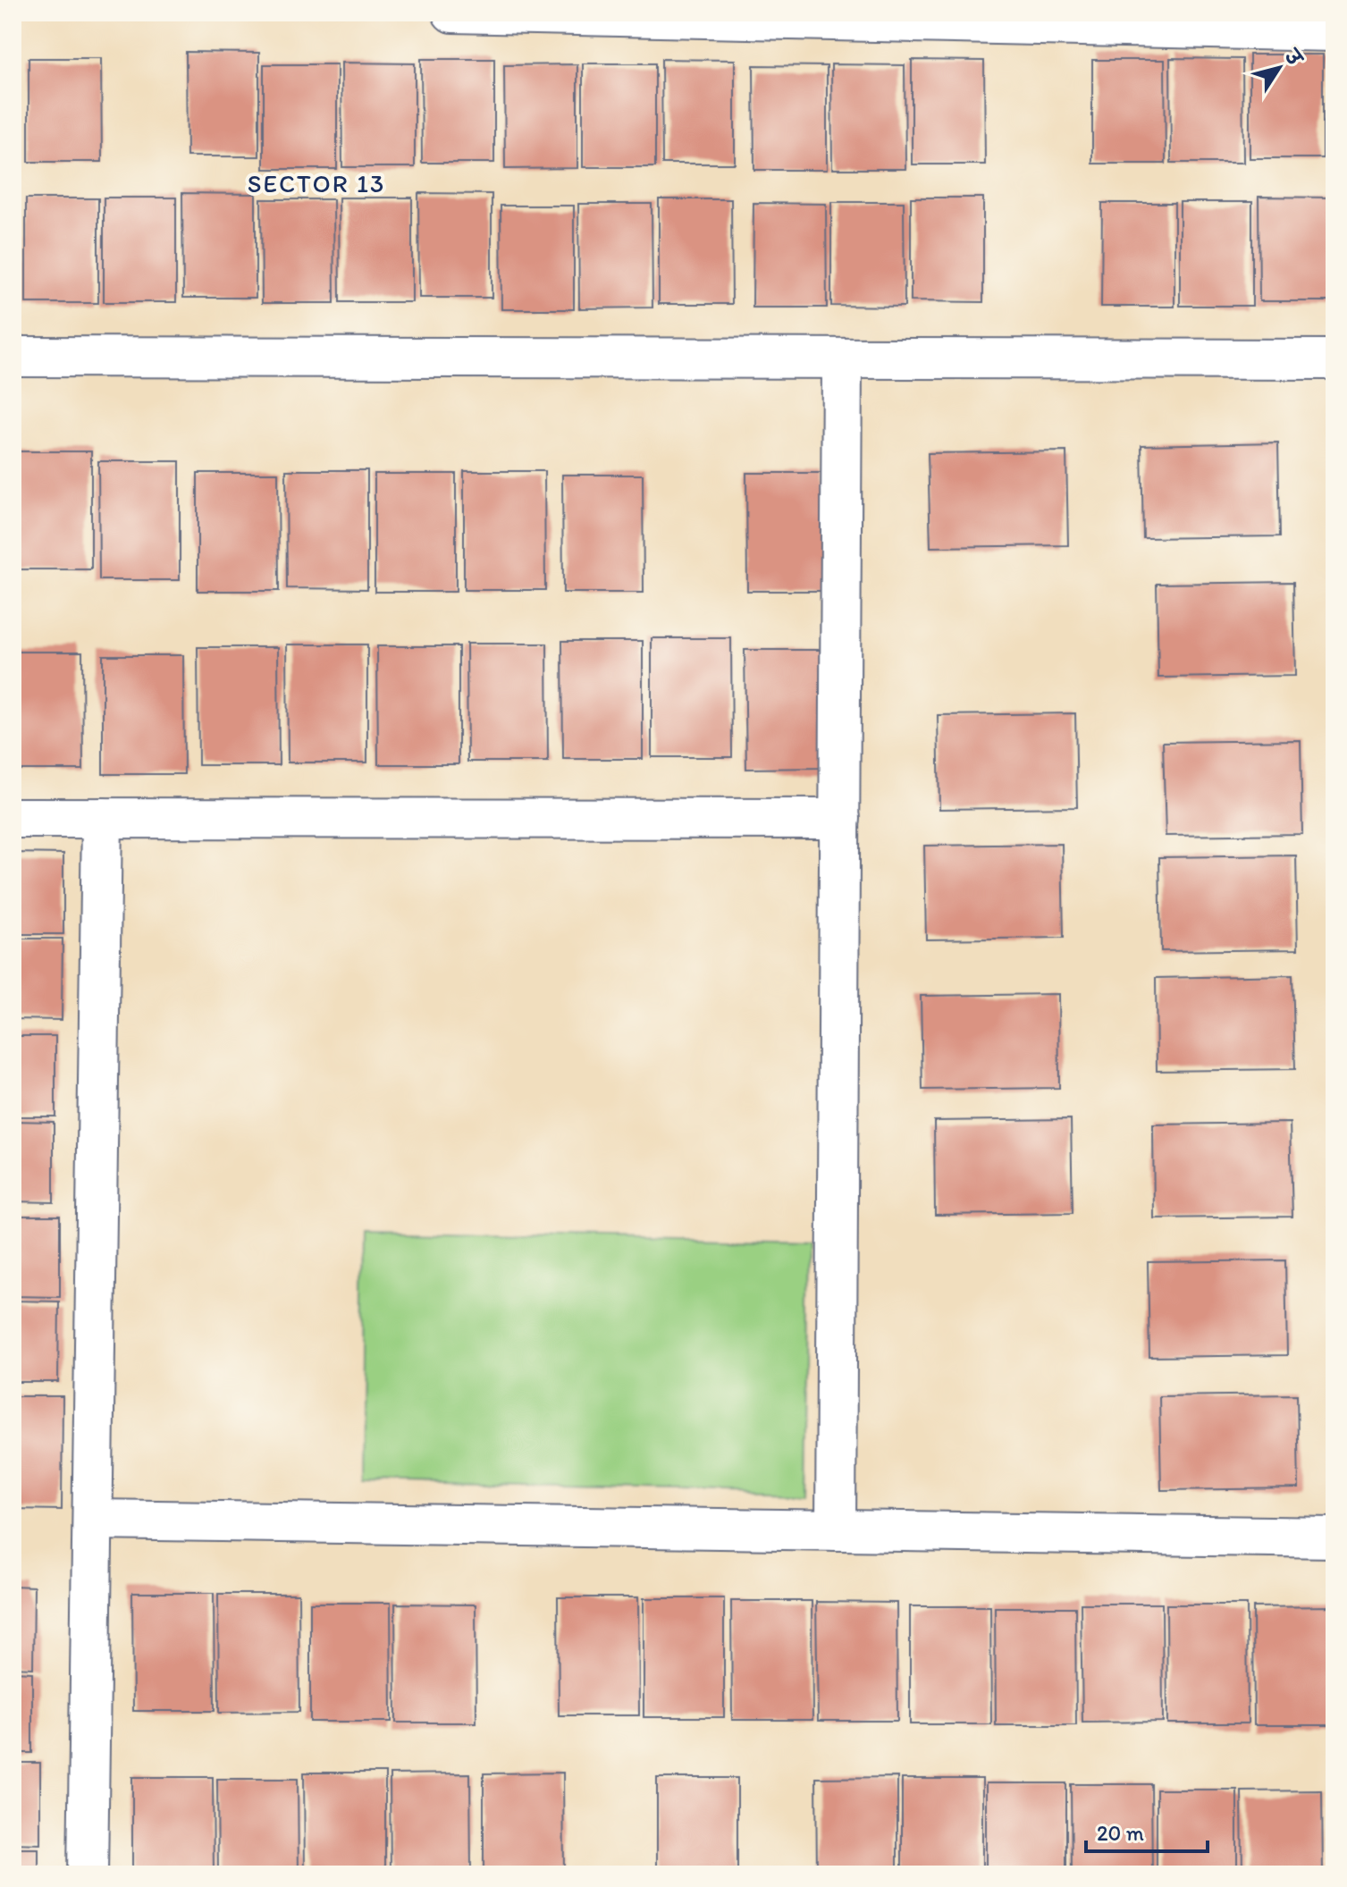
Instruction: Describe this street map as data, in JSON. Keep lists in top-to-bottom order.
{
  "districts": ["SECTOR 13"],
  "scale_bar": "20 m",
  "north": "top right"
}
